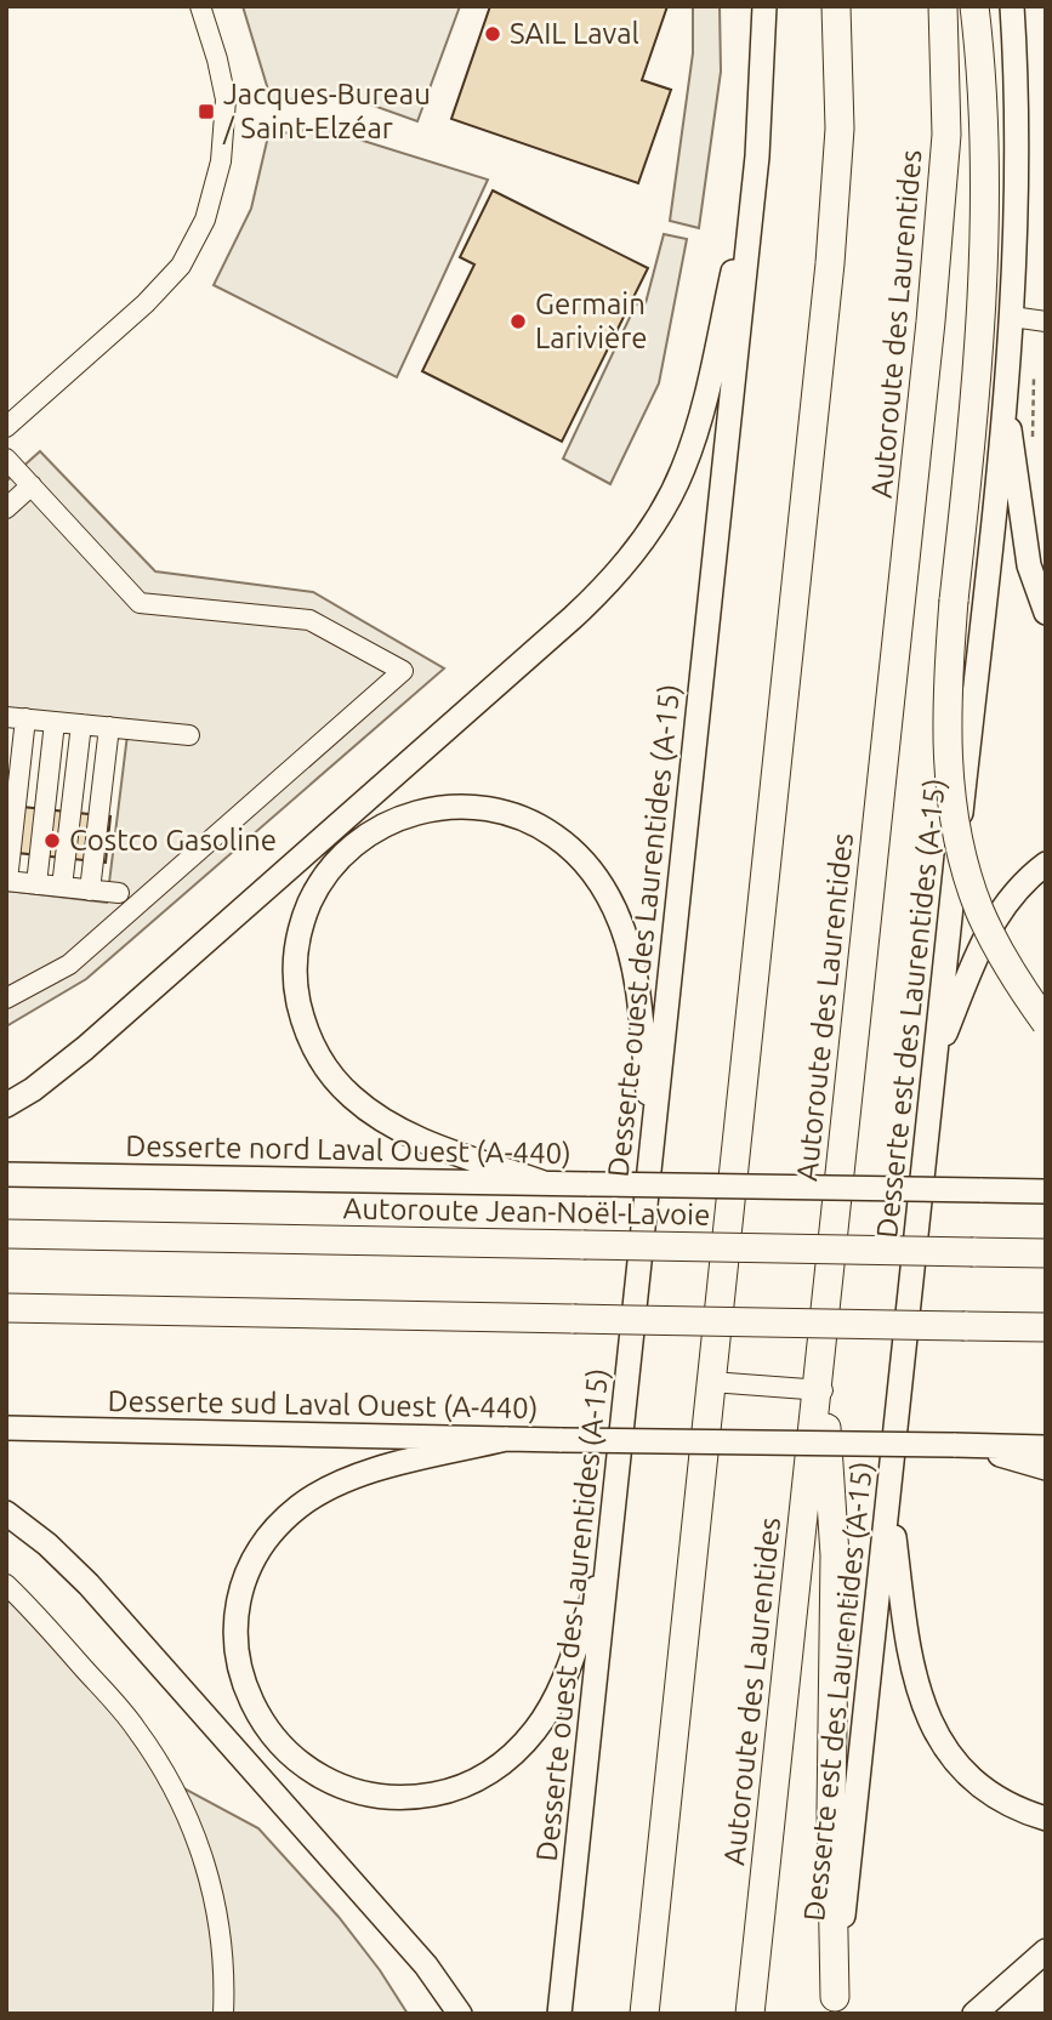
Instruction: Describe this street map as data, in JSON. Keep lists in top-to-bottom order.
{
  "streets": {
    "highway": ["Autoroute des Laurentides", "Autoroute Jean-Noël-Lavoie"],
    "main road": [
      "Desserte ouest des Laurentides (A-15)",
      "Desserte est des Laurentides (A-15)",
      "Desserte nord Laval Ouest (A-440)",
      "Desserte sud Laval Ouest (A-440)"
    ]
  },
  "places": {
    "other": ["SAIL Laval", "Germain Larivière", "Costco Gasoline"],
    "transit": ["Jacques-Bureau / Saint-Elzéar"]
  }
}
